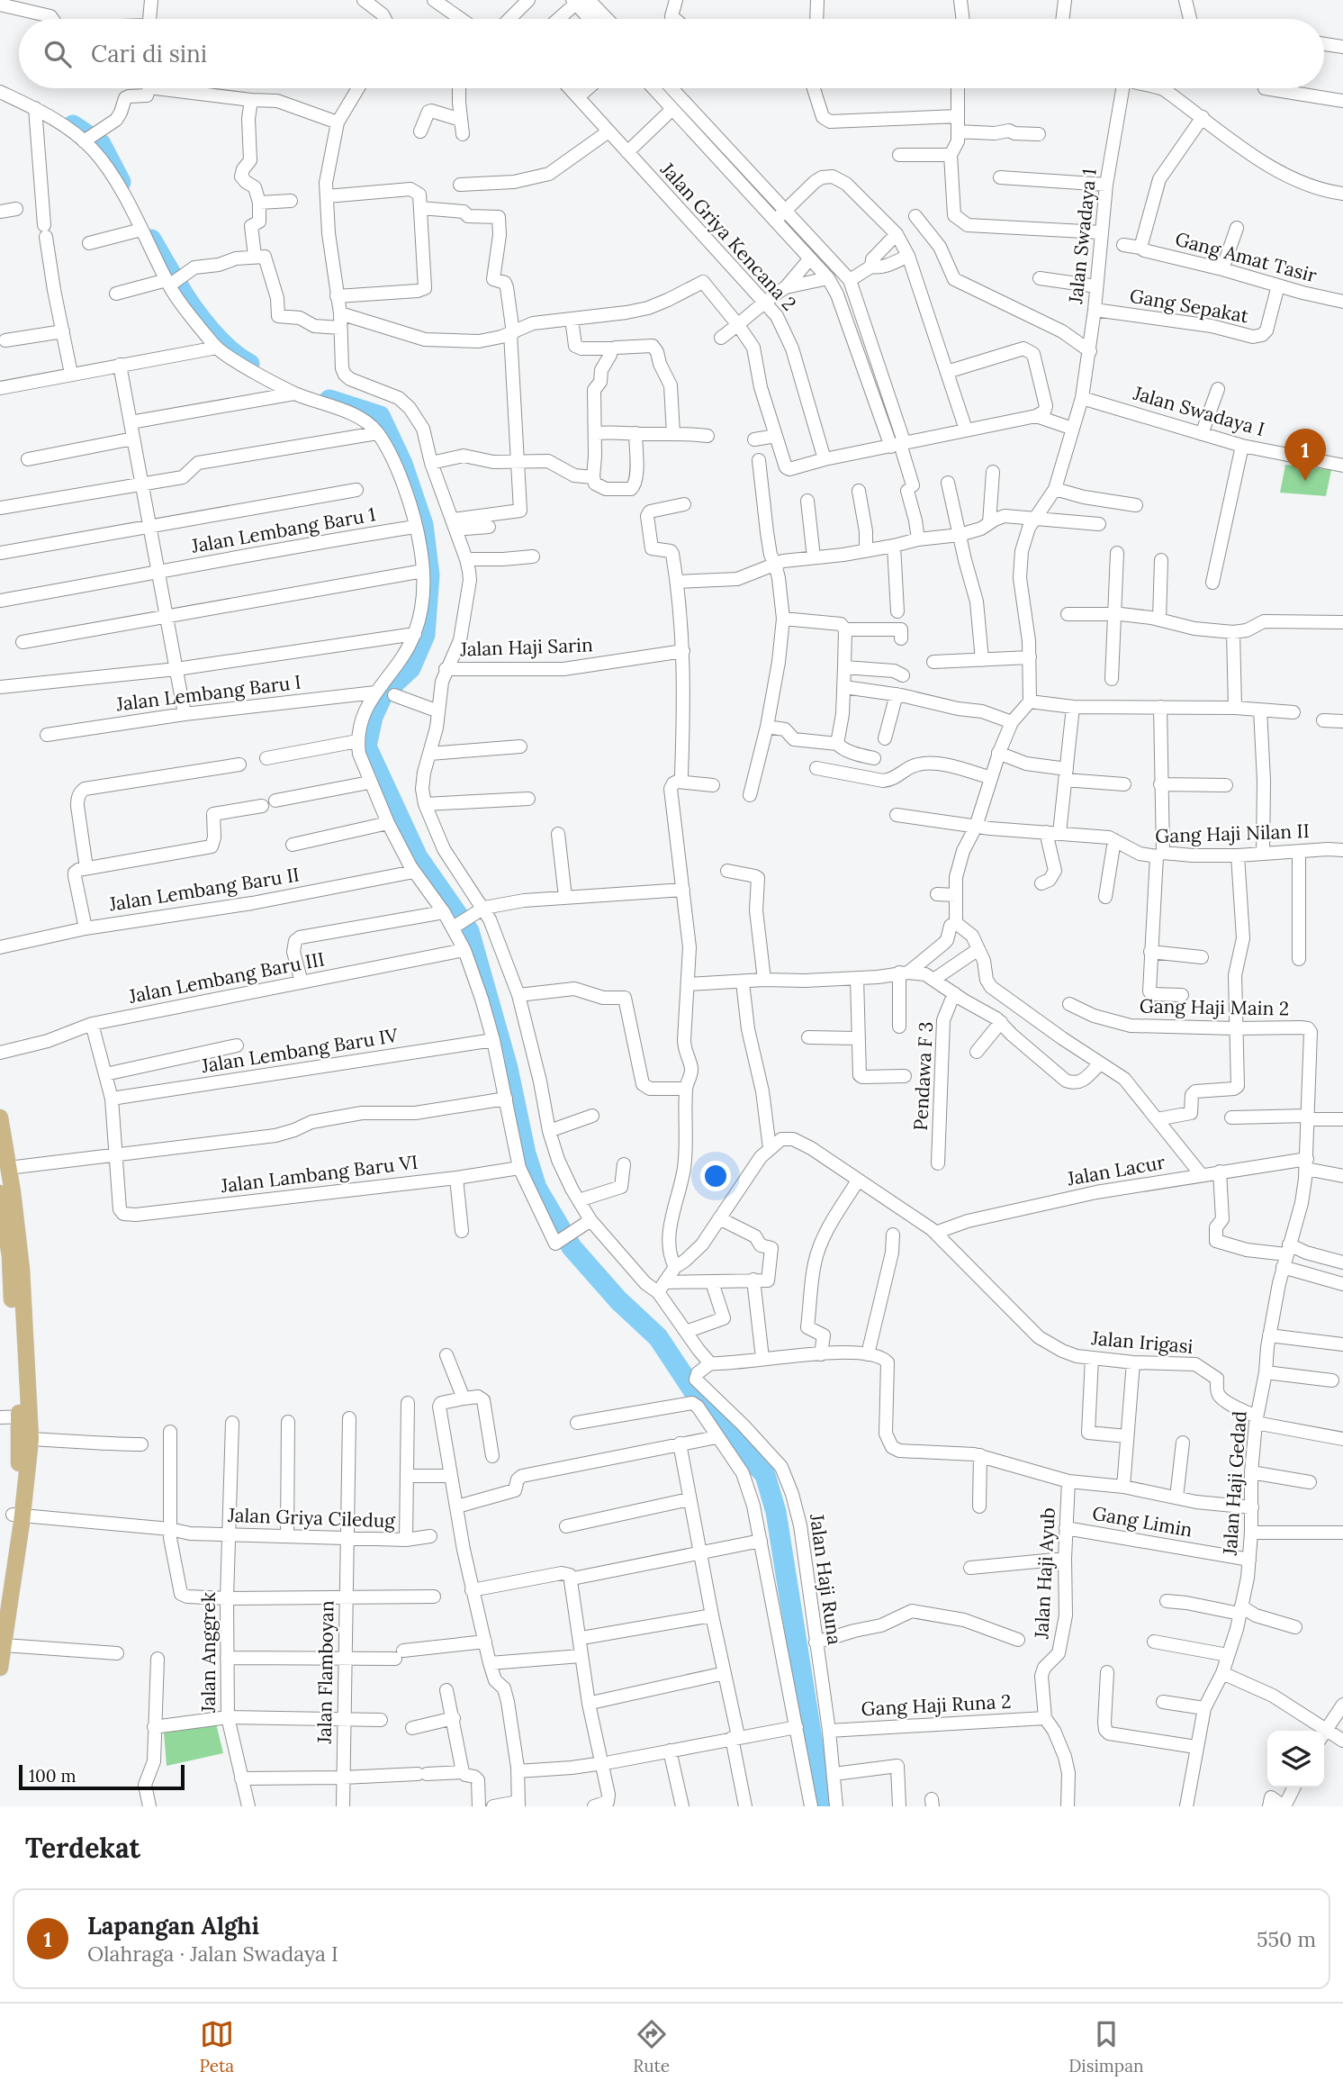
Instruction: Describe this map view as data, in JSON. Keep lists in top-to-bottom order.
{
  "streets": {
    "street": [
      "Jalan Swadaya 1",
      "Jalan Griya Kencana 2",
      "Gang Amat Tasir",
      "Gang Sepakat",
      "Jalan Swadaya I",
      "Jalan Lembang Baru 1",
      "Jalan Haji Sarin",
      "Jalan Lembang Baru I",
      "Gang Haji Nilan II",
      "Jalan Lembang Baru II",
      "Jalan Lembang Baru III",
      "Gang Haji Main 2",
      "Jalan Lembang Baru IV",
      "Pendawa F 3",
      "Jalan Lacur",
      "Jalan Lambang Baru VI",
      "Jalan Irigasi",
      "Jalan Haji Gedad",
      "Jalan Griya Ciledug",
      "Gang Limin",
      "Jalan Haji Ayub",
      "Jalan Haji Runa",
      "Jalan Anggrek",
      "Jalan Flamboyan",
      "Gang Haji Runa 2"
    ]
  },
  "crossings": [
    ["Jalan Swadaya 1", "Gang Sepakat"],
    ["Jalan Swadaya 1", "Jalan Swadaya I"],
    ["Gang Amat Tasir", "Gang Sepakat"],
    ["Gang Haji Main 2", "Jalan Haji Gedad"],
    ["Jalan Lacur", "Jalan Irigasi"],
    ["Jalan Lacur", "Jalan Haji Gedad"],
    ["Jalan Irigasi", "Jalan Haji Gedad"],
    ["Jalan Haji Gedad", "Gang Limin"],
    ["Jalan Griya Ciledug", "Jalan Anggrek"],
    ["Jalan Griya Ciledug", "Jalan Flamboyan"],
    ["Gang Limin", "Jalan Haji Ayub"],
    ["Jalan Haji Ayub", "Gang Haji Runa 2"],
    ["Jalan Haji Runa", "Gang Haji Runa 2"]
  ],
  "scale_bar": "100 m",
  "page": {
    "search": "Cari di sini",
    "pins": "1",
    "scale": "100 m",
    "heading": "Terdekat",
    "list": [
      {
        "mark": "1",
        "name": "Lapangan Alghi",
        "note": "Olahraga · Jalan Swadaya I",
        "value": "550 m"
      }
    ],
    "nav": ["Peta", "Rute", "Disimpan"]
  }
}
